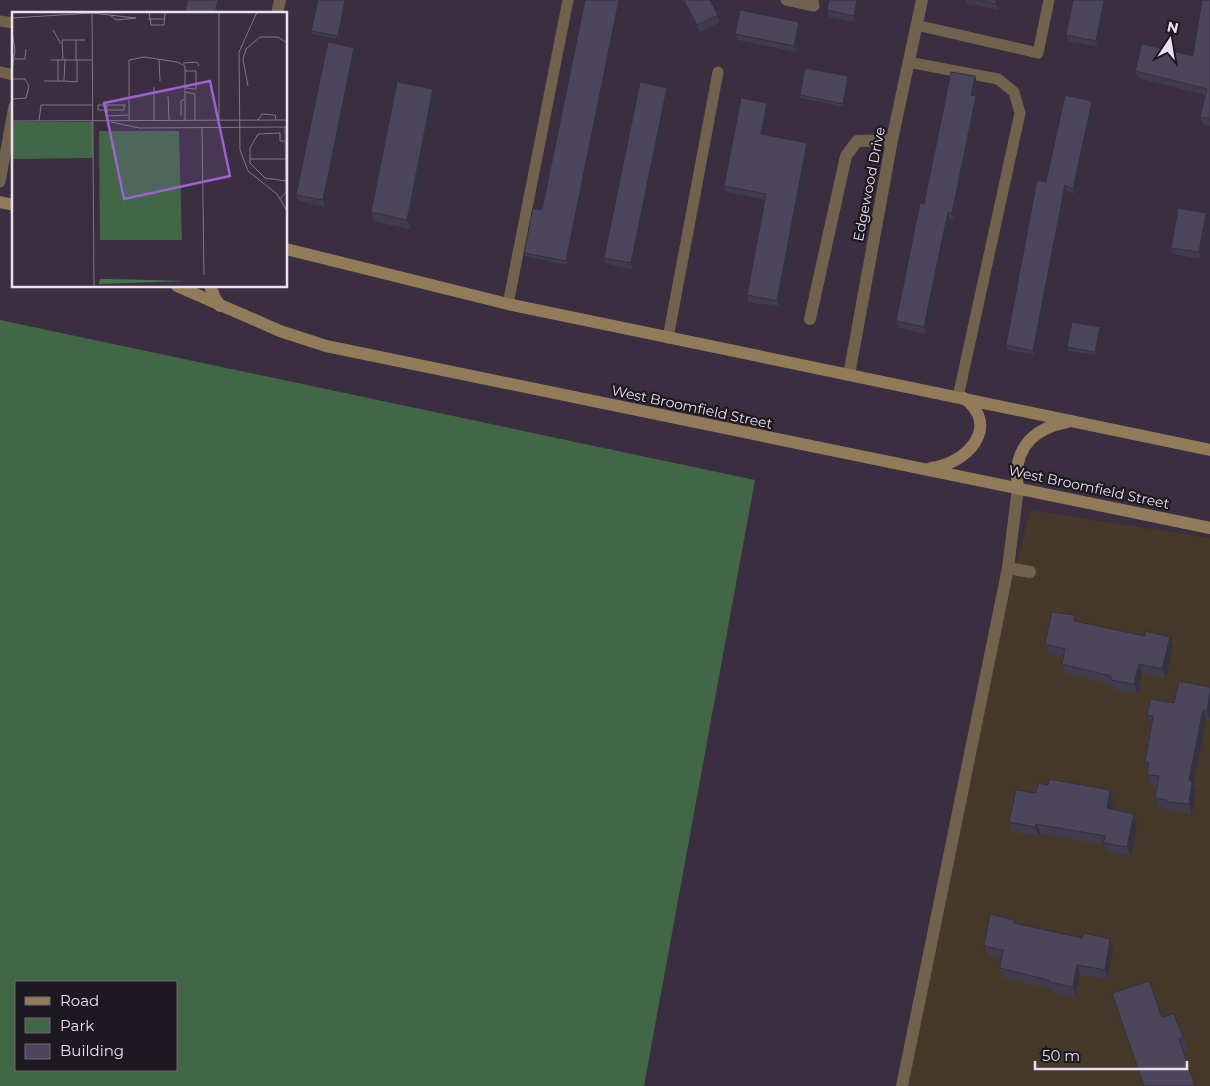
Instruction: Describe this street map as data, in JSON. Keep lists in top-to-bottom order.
{
  "streets": {
    "main road": ["West Broomfield Street"],
    "street": ["Edgewood Drive"]
  },
  "legend": ["Road", "Park", "Building"],
  "scale_bar": "50 m",
  "north": "top"
}
